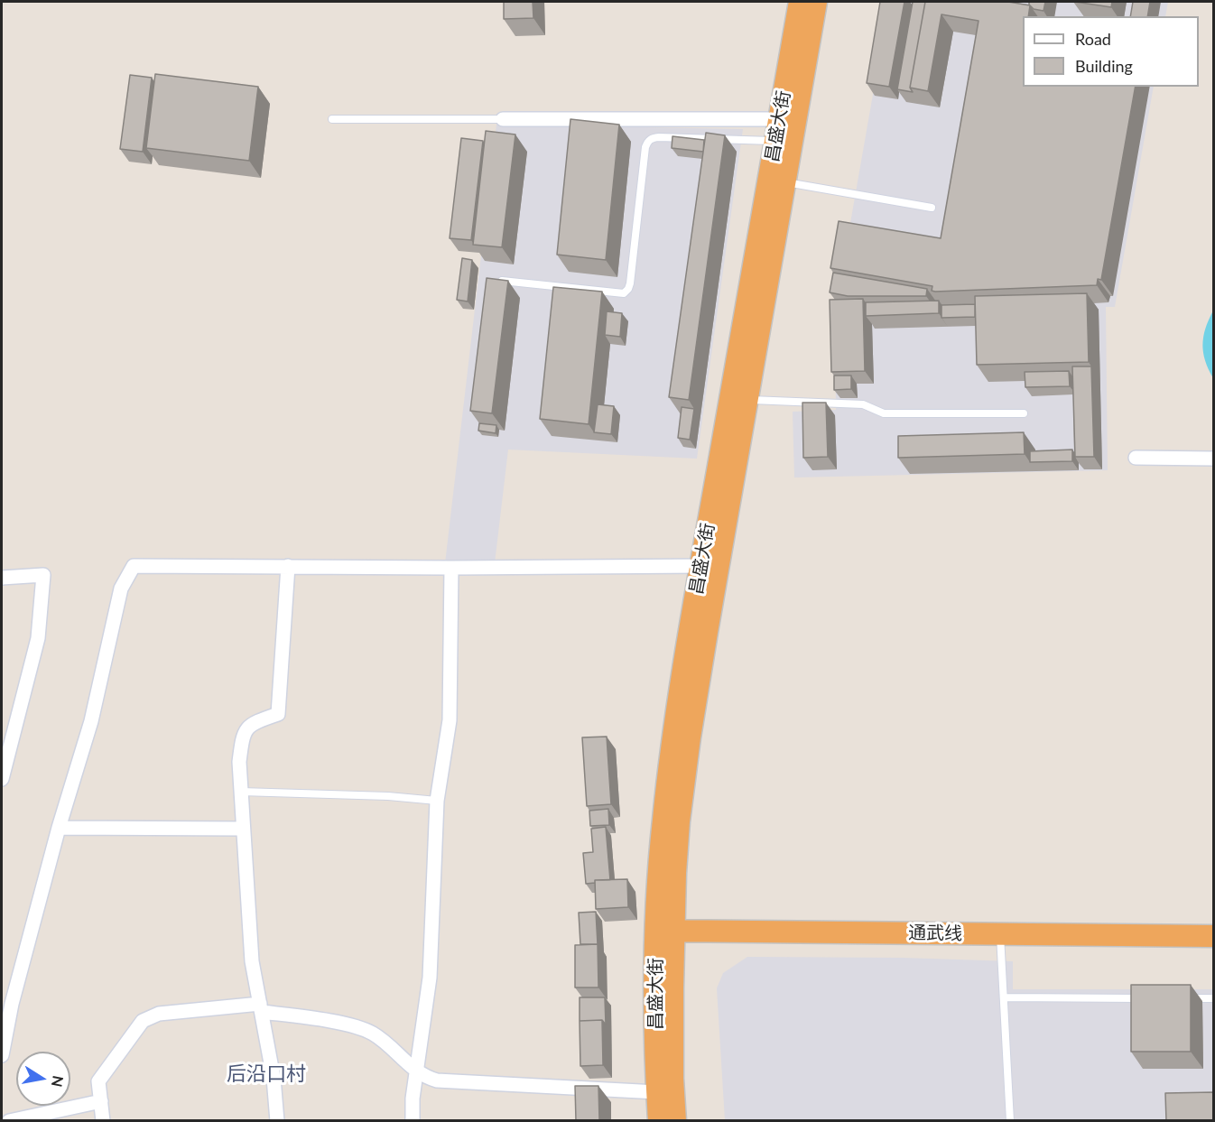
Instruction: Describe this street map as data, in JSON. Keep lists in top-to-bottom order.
{
  "streets": {
    "highway": ["昌盛大街", "通武线"]
  },
  "crossings": [
    ["昌盛大街", "通武线"]
  ],
  "districts": ["后沿口村"],
  "legend": ["Road", "Building"],
  "north": "right"
}
